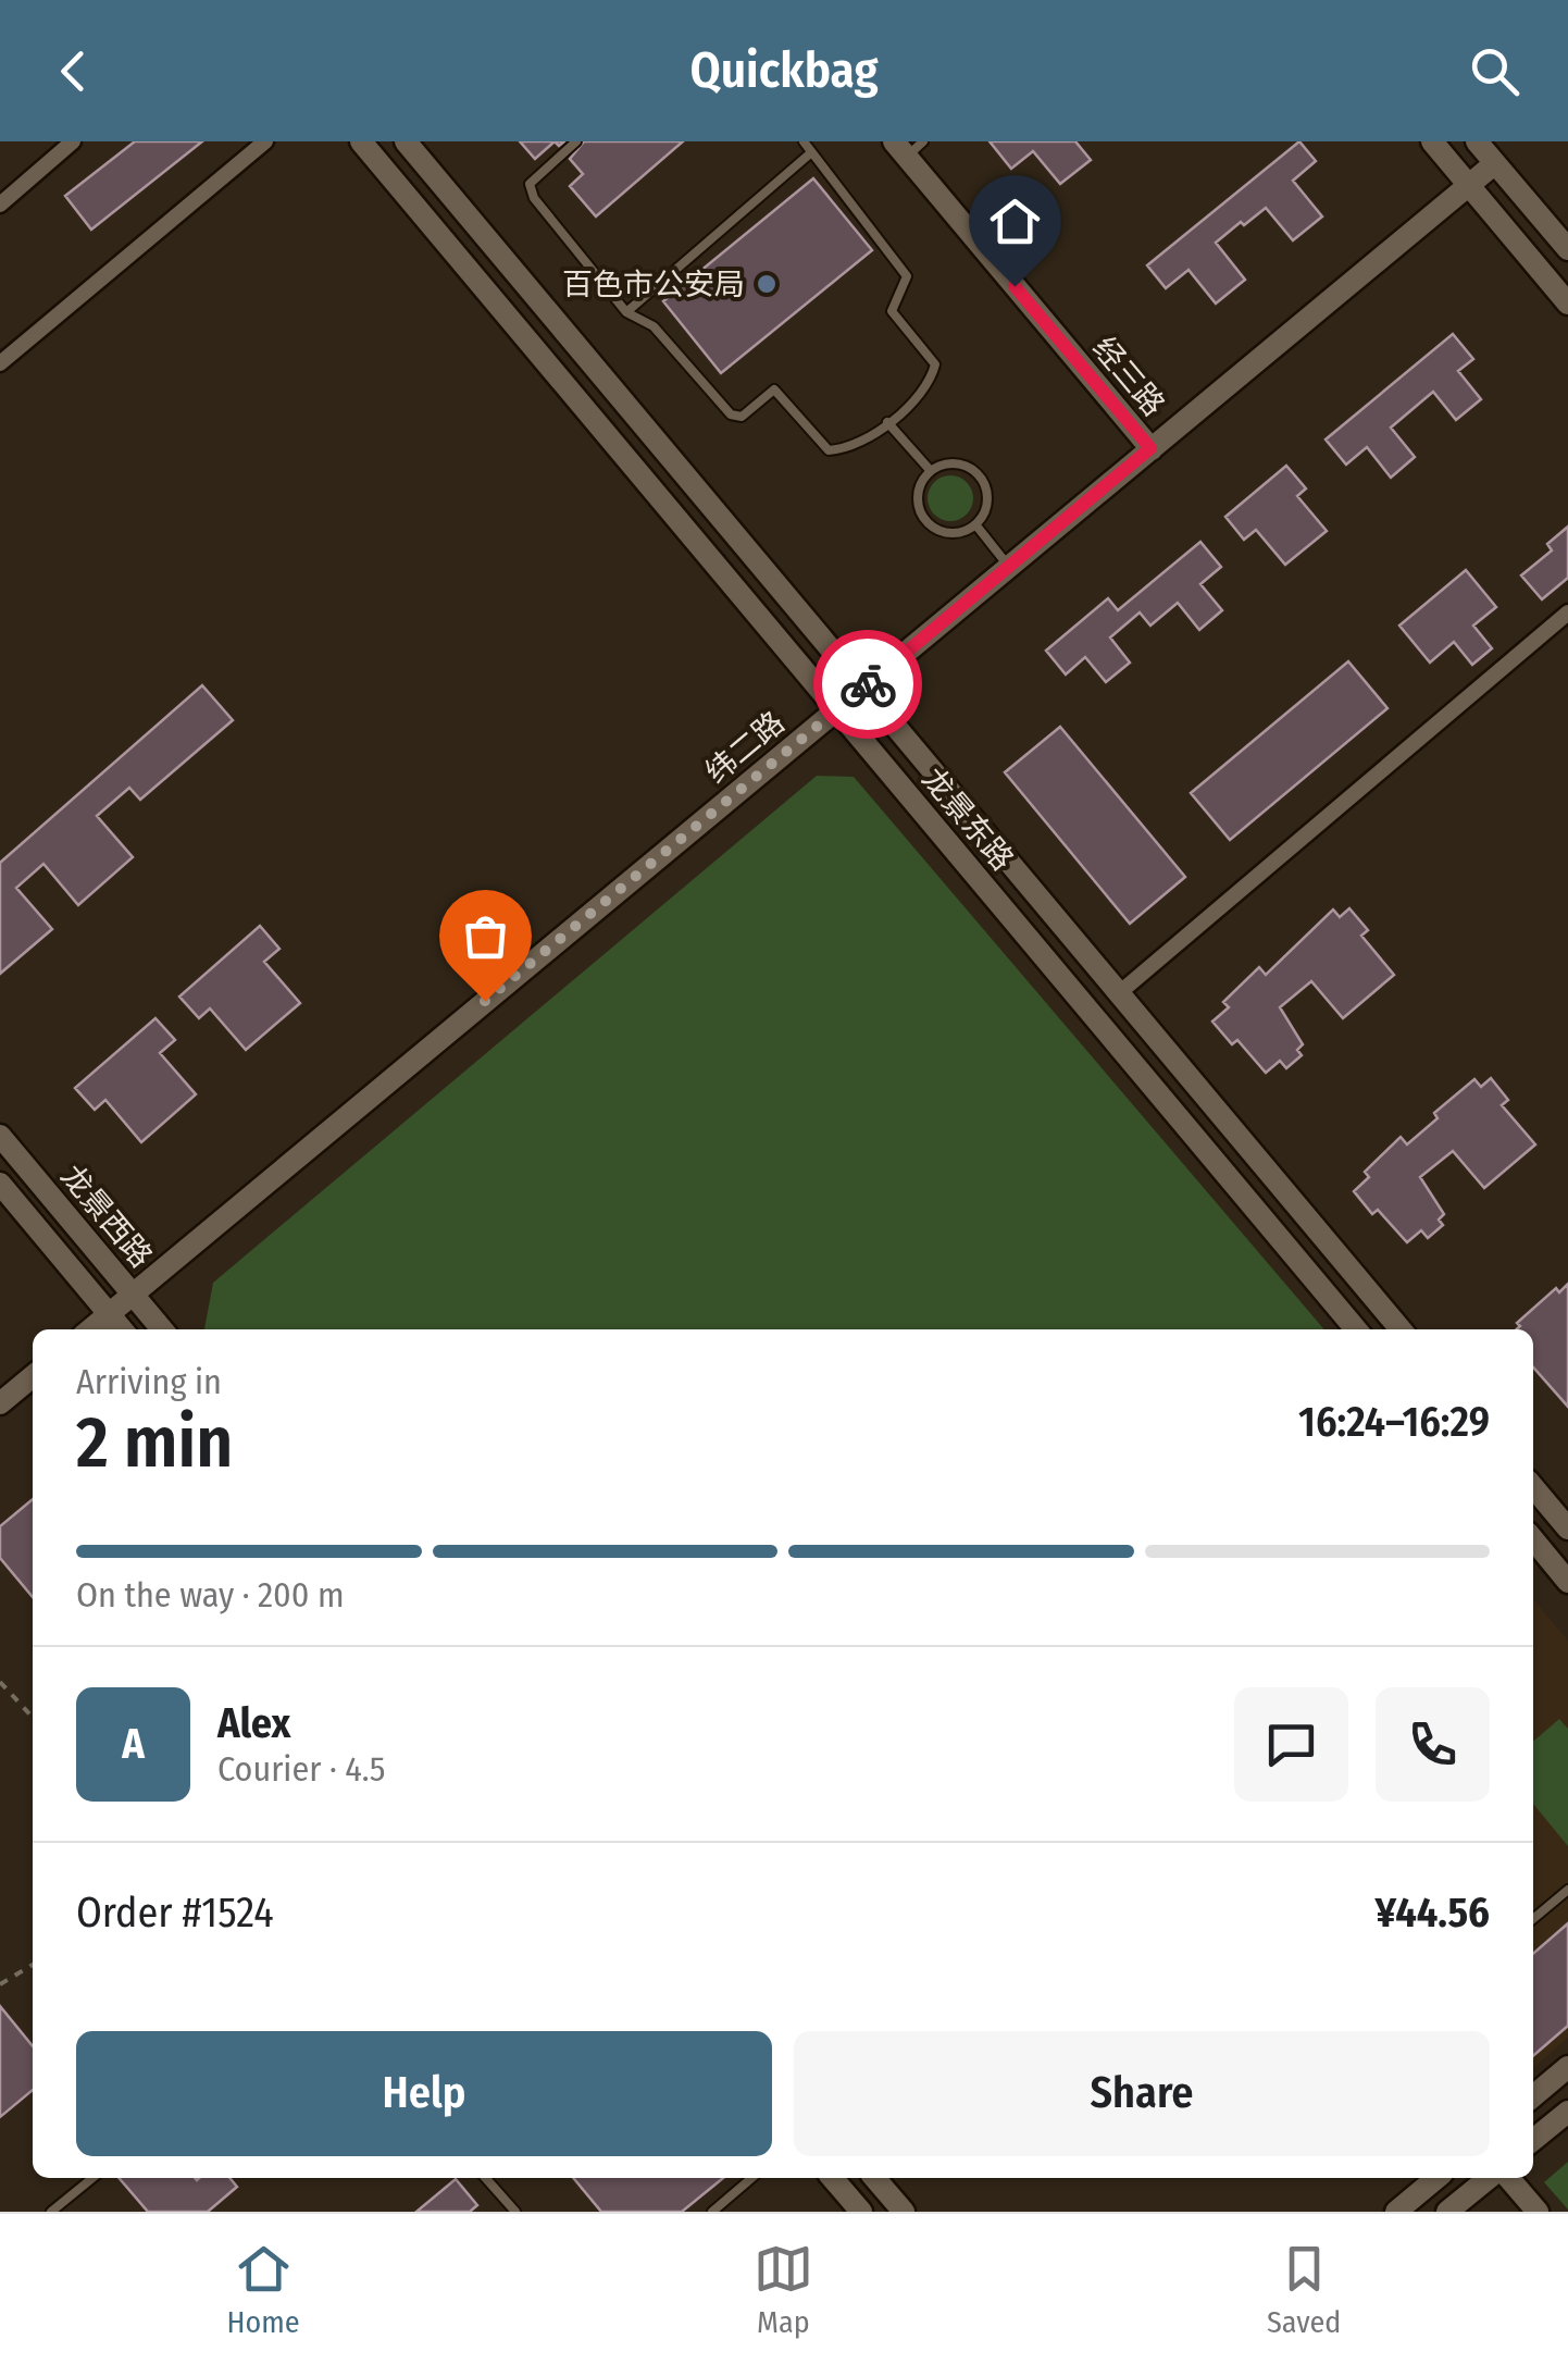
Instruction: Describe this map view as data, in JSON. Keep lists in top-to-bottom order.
{
  "streets": {
    "main road": [
      "经三路",
      "纬二路",
      "龙景东路",
      "龙景西路"
    ]
  },
  "crossings": [
    ["经三路", "纬二路"],
    ["纬二路", "龙景东路"],
    ["纬二路", "龙景西路"]
  ],
  "places": ["百色市公安局"],
  "page": {
    "header": "Quickbag",
    "heading": ["2 min", "Arriving in", "16:24–16:29"],
    "panel": [
      "Alex",
      "Courier · 4.5",
      "Order #1524",
      "¥44.56"
    ],
    "bar": "On the way · 200 m",
    "round": "A",
    "buttons": ["Help", "Share"],
    "tabs": ["Home", "Map", "Saved"]
  }
}
